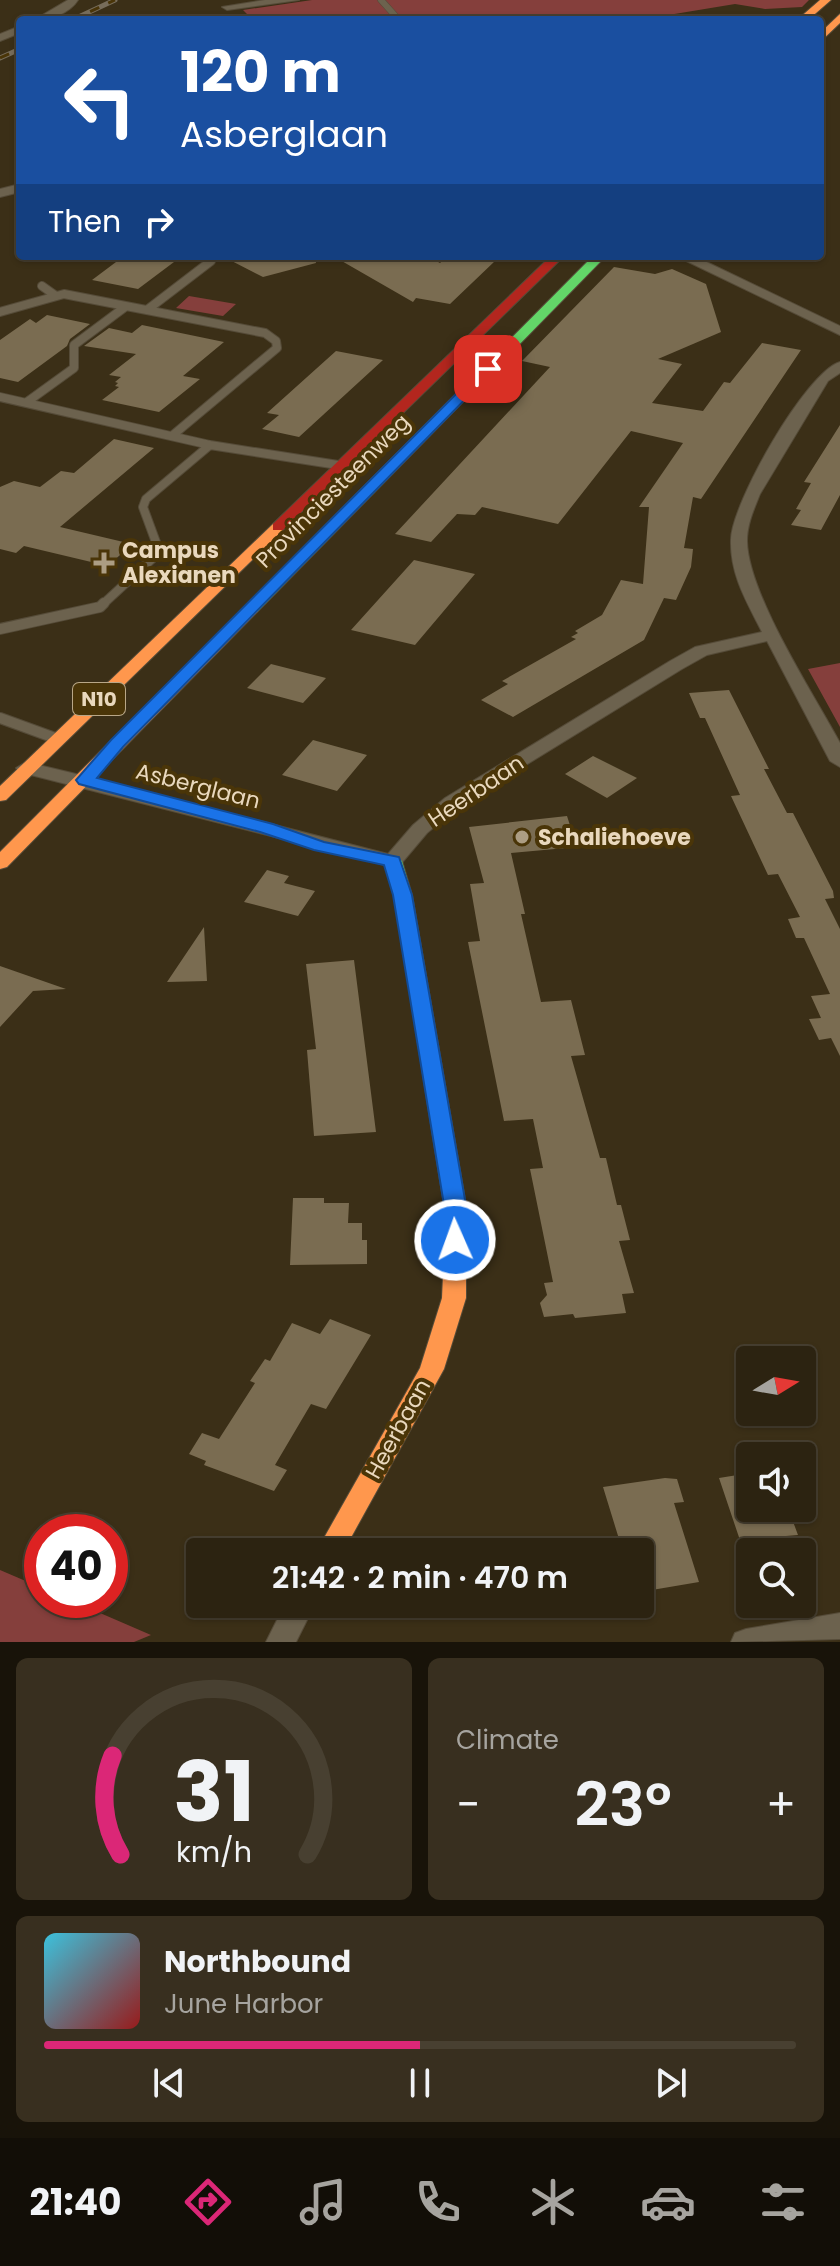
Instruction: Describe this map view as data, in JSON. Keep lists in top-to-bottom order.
{
  "streets": {
    "main road": ["Provinciesteenweg", "N10", "Heerbaan"],
    "street": ["Asberglaan"]
  },
  "crossings": [
    ["Provinciesteenweg", "Asberglaan"],
    ["Asberglaan", "Heerbaan"]
  ],
  "places": {
    "health": ["Campus Alexianen"],
    "other": ["Schaliehoeve"]
  },
  "north": "right",
  "page": {
    "turn": ["120 m", "Asberglaan"],
    "then": "Then",
    "limit": "40",
    "trip": "21:42 · 2 min · 470 m",
    "tile": "Climate",
    "heat": ["−", "23°", "+"],
    "song": ["Northbound", "June Harbor"],
    "tabs": "21:40",
    "gauge": ["31", "km/h"]
  }
}
